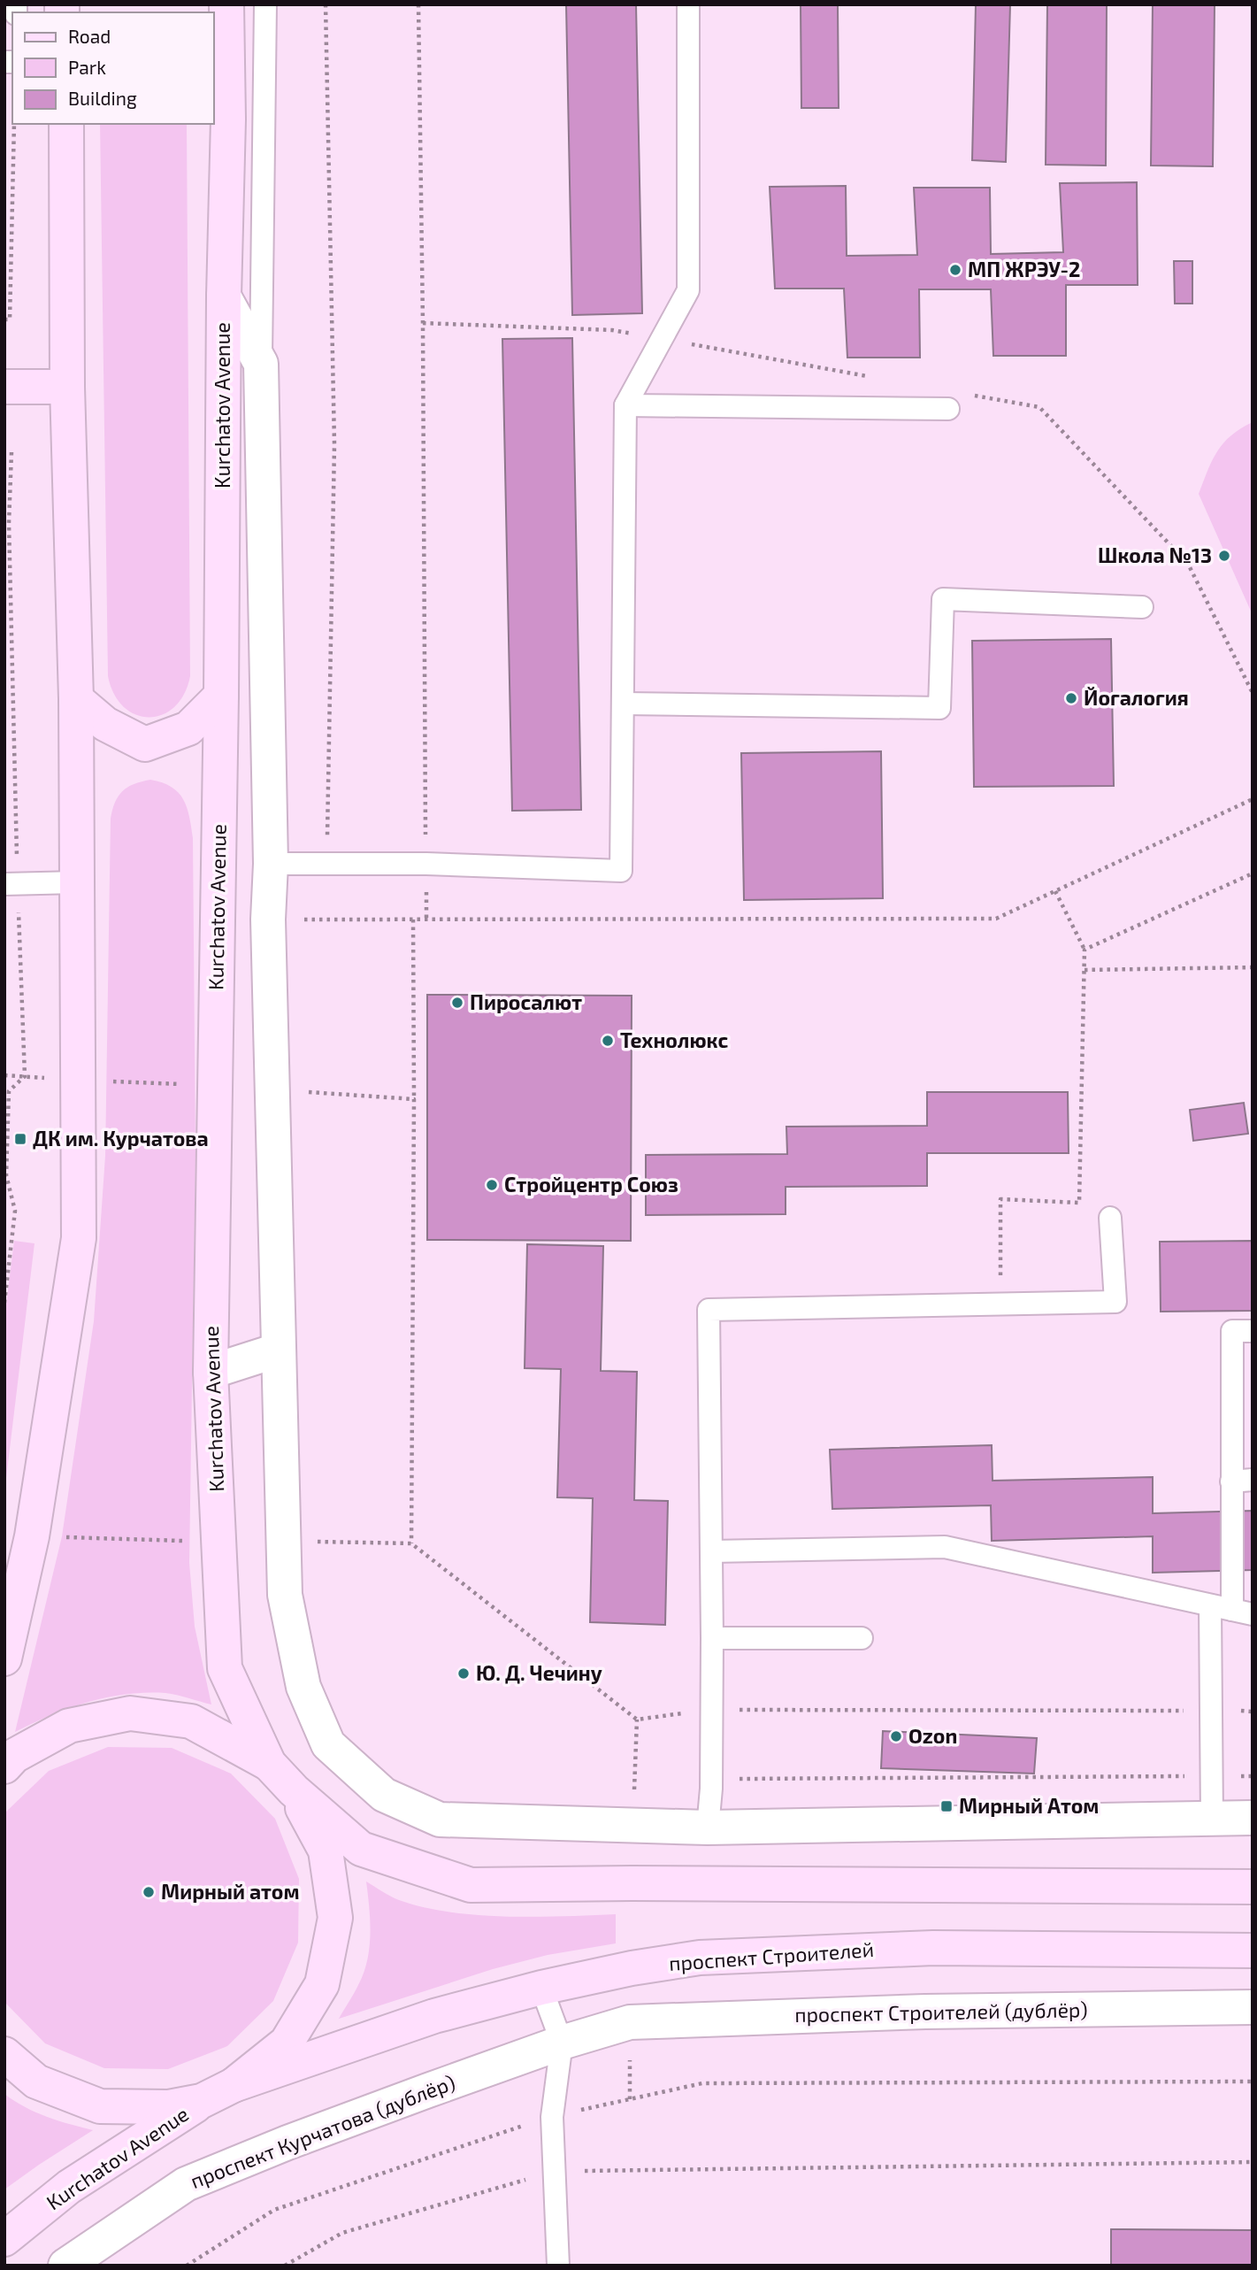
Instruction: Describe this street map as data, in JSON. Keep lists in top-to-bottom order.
{
  "streets": {
    "main road": ["Kurchatov Avenue", "проспект Строителей"],
    "street": ["проспект Строителей (дублёр)", "проспект Курчатова (дублёр)"]
  },
  "crossings": [
    ["проспект Строителей (дублёр)", "проспект Курчатова (дублёр)"]
  ],
  "places": {
    "other": [
      "МП ЖРЭУ-2",
      "Школа №13",
      "Йогалогия",
      "Пиросалют",
      "Технолюкс",
      "Стройцентр Союз",
      "Ю. Д. Чечину",
      "Ozon",
      "Мирный атом"
    ],
    "transit": ["ДК им. Курчатова", "Мирный Атом"]
  },
  "legend": ["Road", "Park", "Building"]
}
